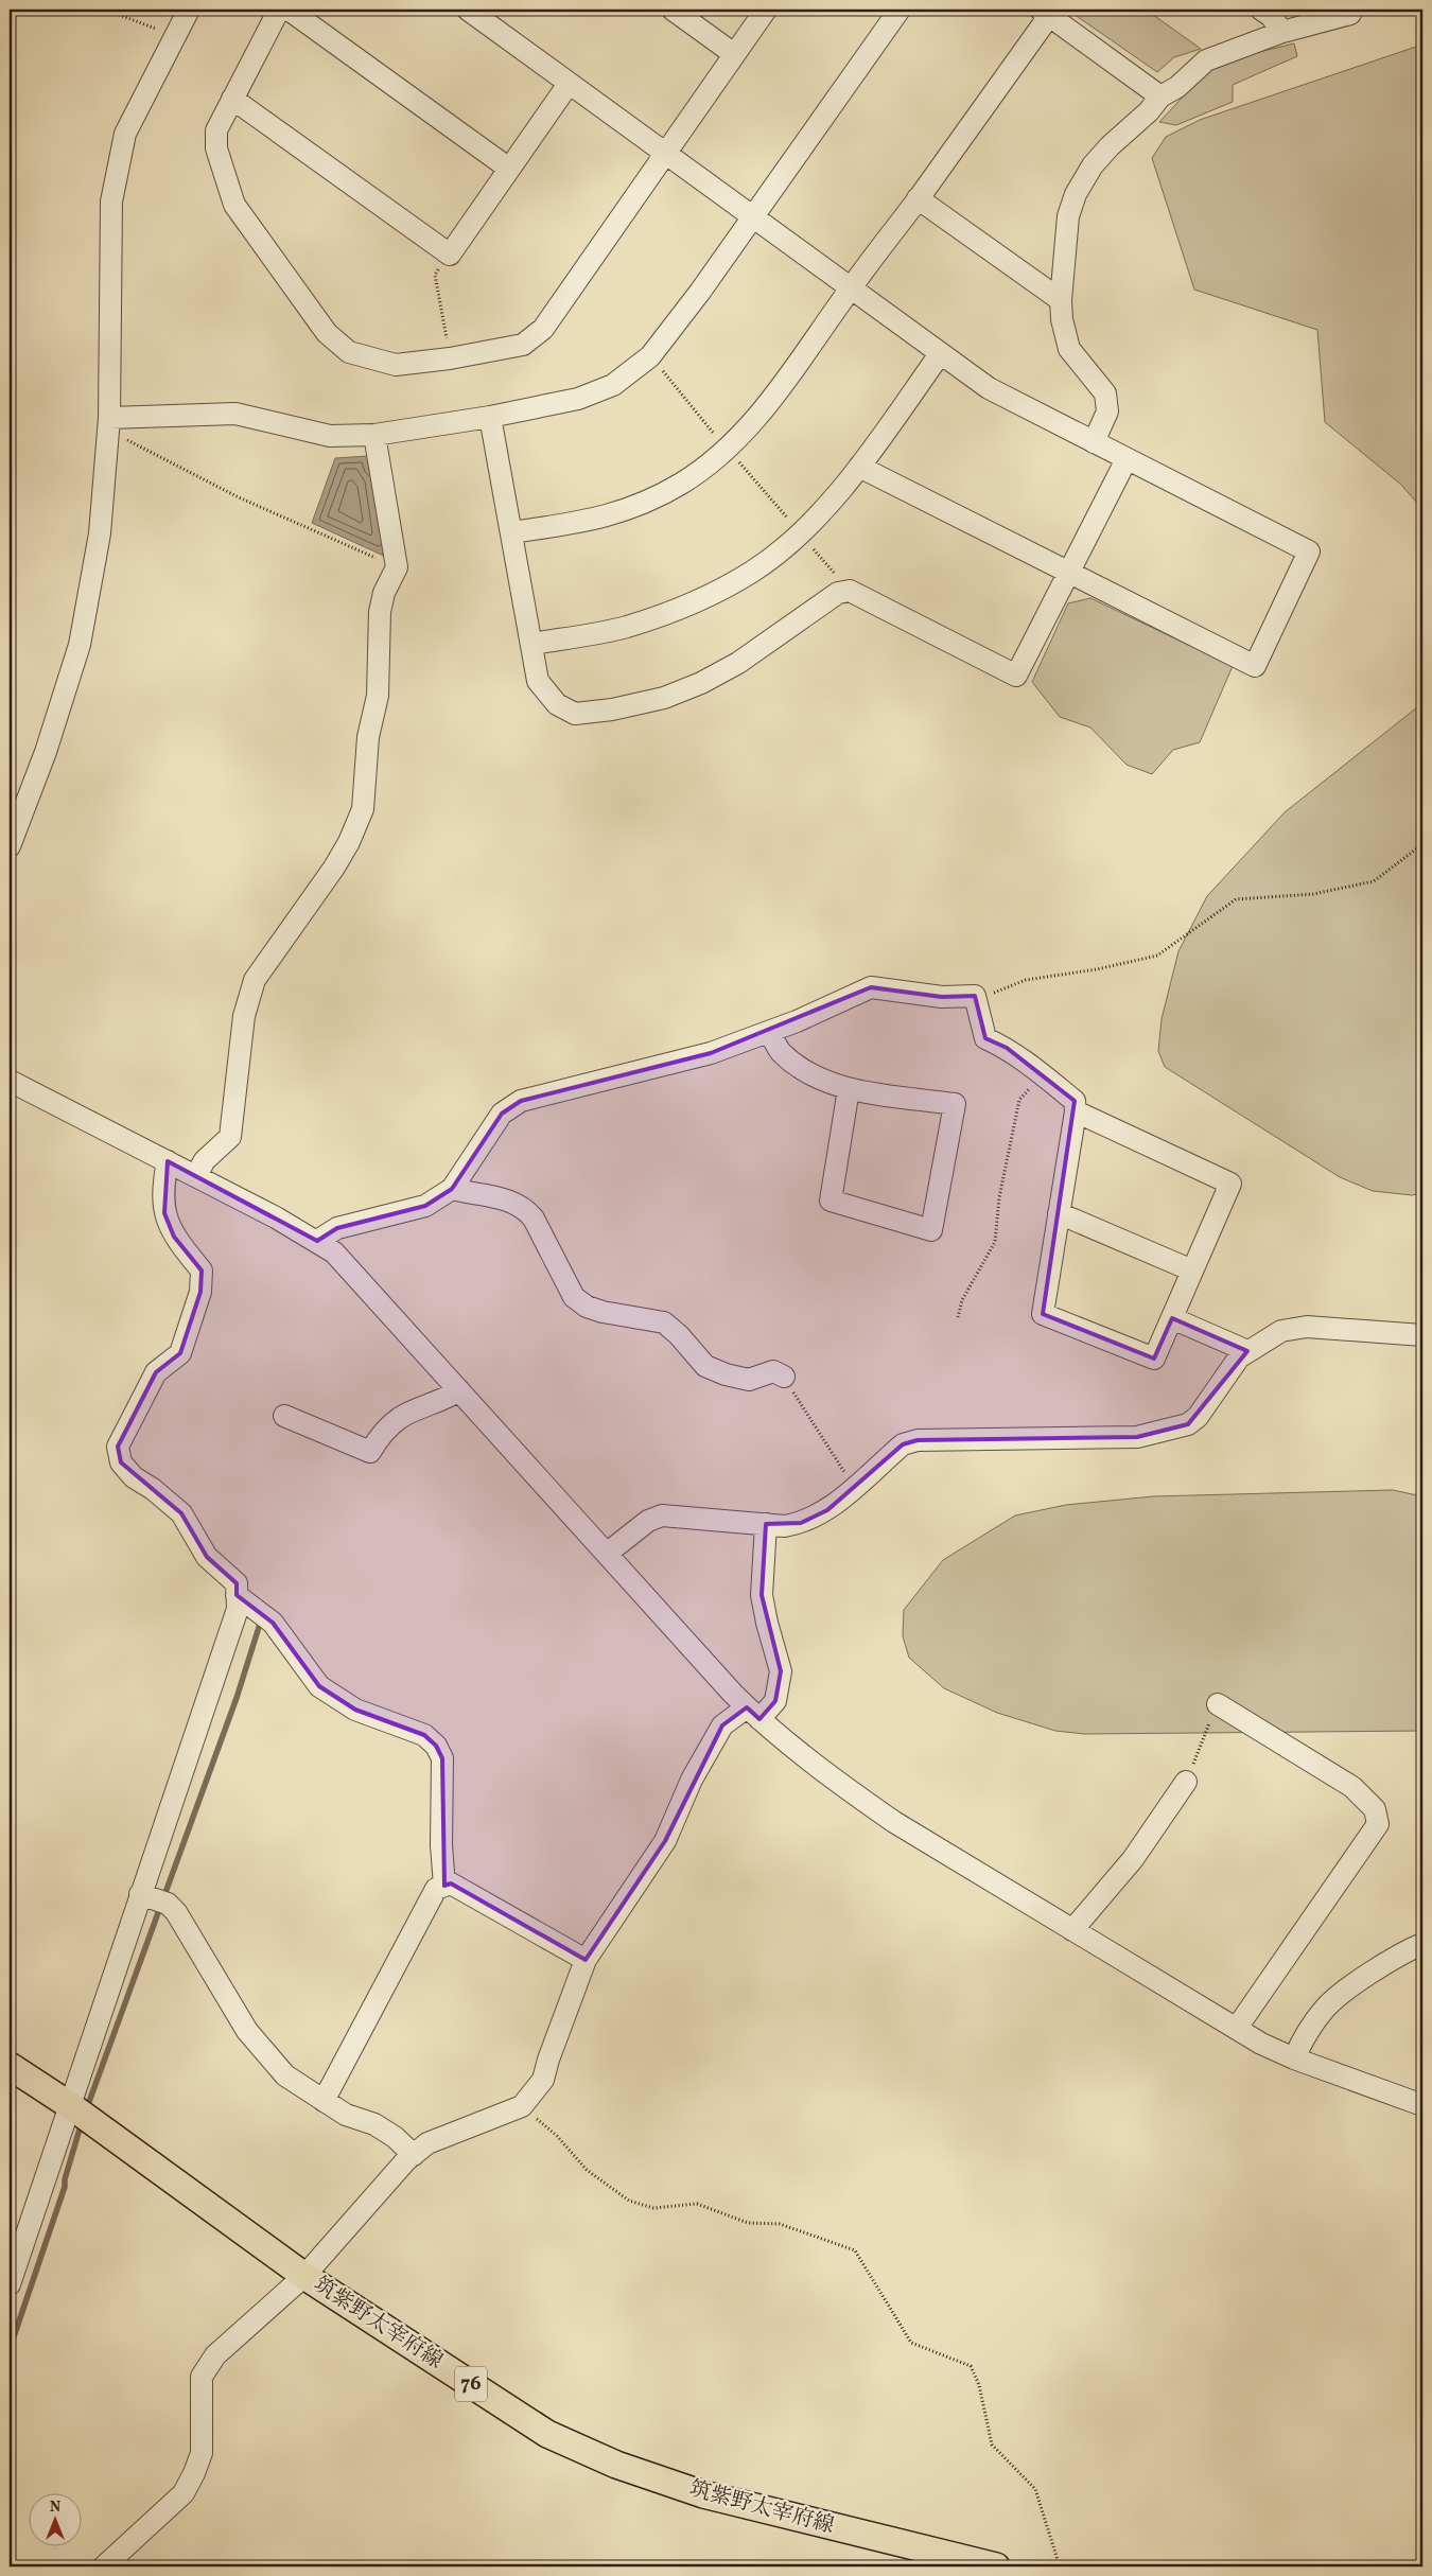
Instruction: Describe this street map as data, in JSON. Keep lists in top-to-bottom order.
{
  "streets": {
    "main road": ["筑紫野太宰府線", "76"]
  },
  "north": "top"
}
